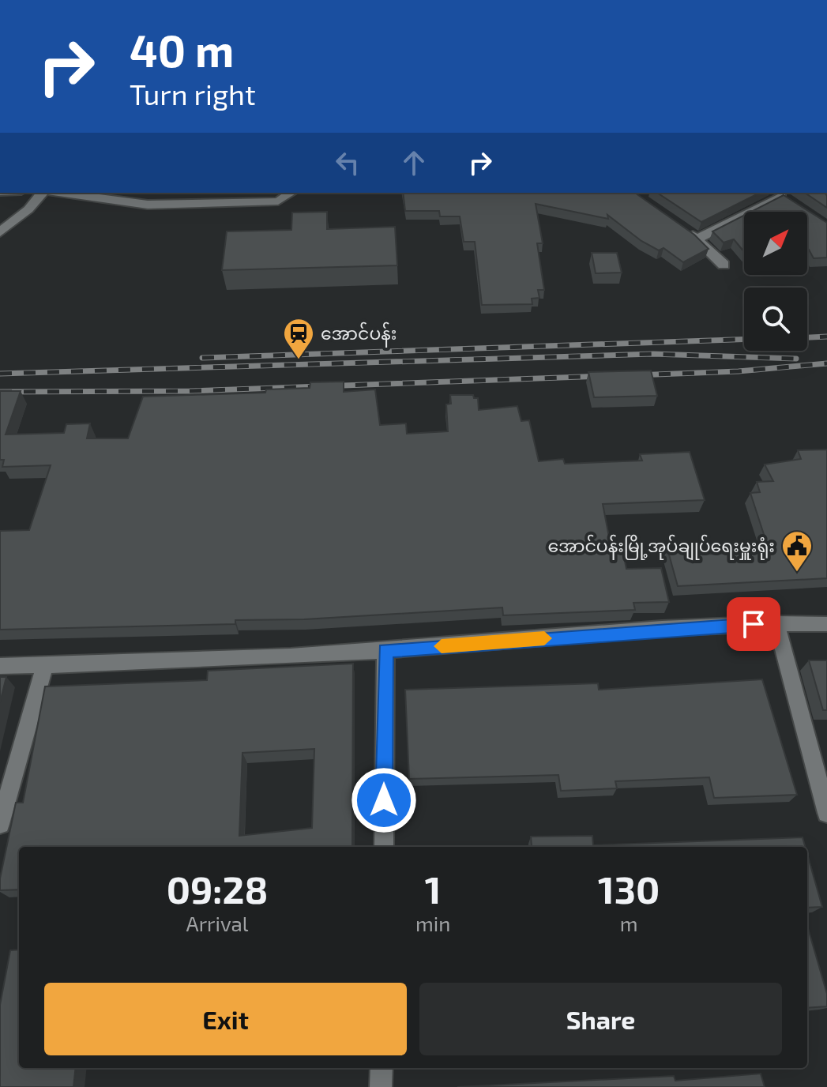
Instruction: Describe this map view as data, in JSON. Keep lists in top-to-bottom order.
{
  "places": {
    "station": ["အောင်ပန်း"],
    "public building": ["အောင်ပန်းမြို့အုပ်ချုပ်ရေးမှူးရုံး"]
  },
  "north": "top right",
  "page": {
    "turn": ["40 m", "Turn right"],
    "eta": [
      "09:28",
      "Arrival",
      "1",
      "min",
      "130",
      "m"
    ],
    "buttons": ["Exit", "Share"]
  }
}
